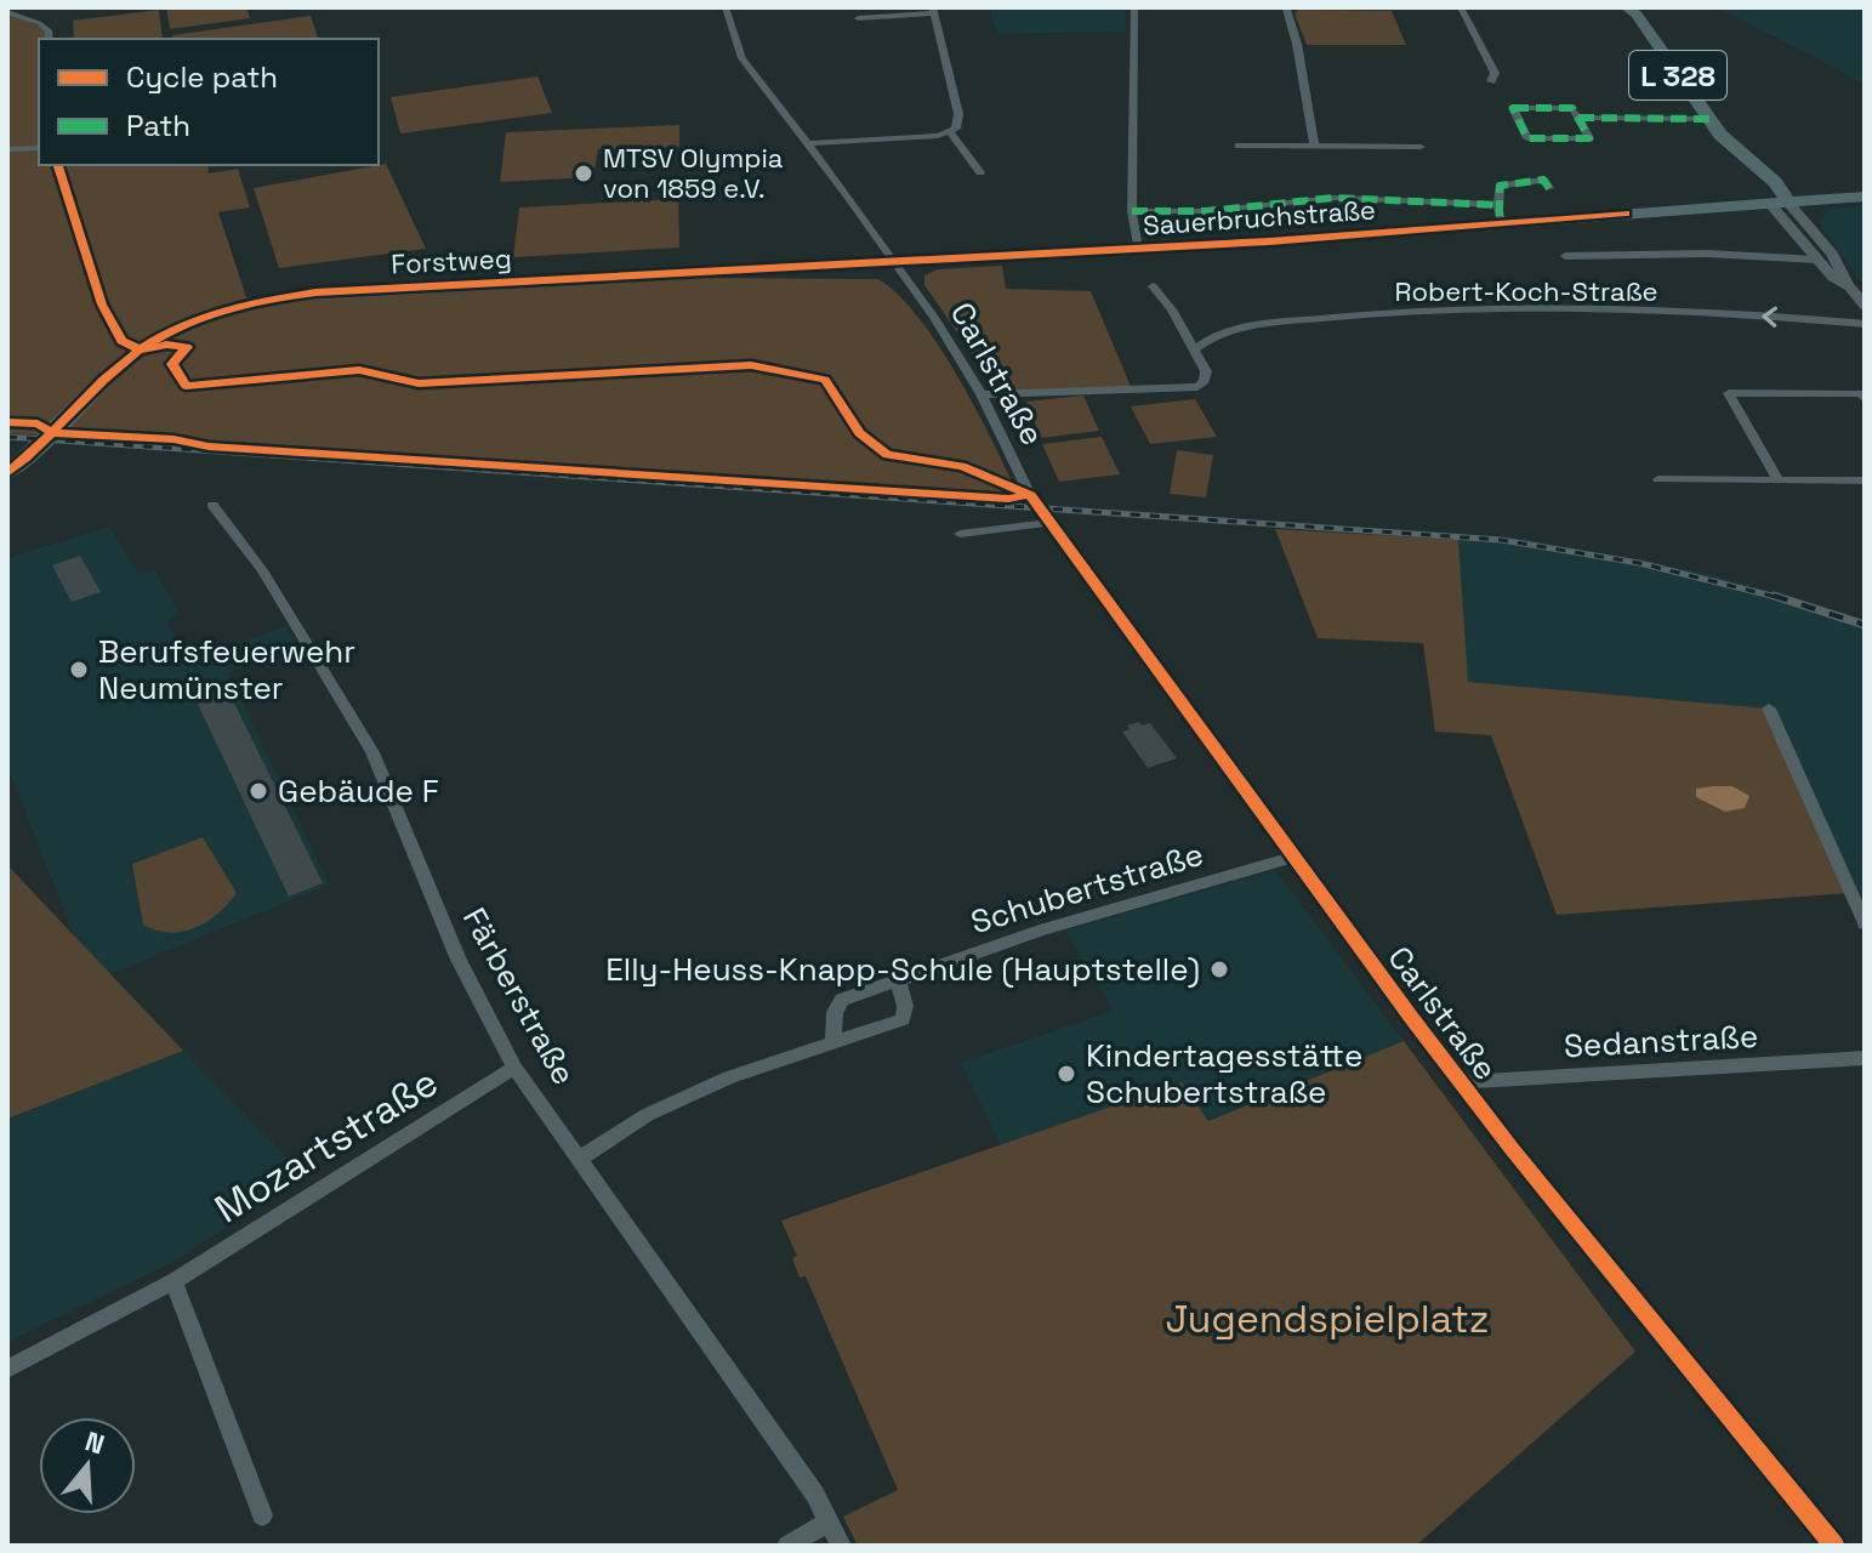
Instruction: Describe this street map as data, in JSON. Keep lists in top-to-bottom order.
{
  "streets": {
    "main road": ["L 328", "Sauerbruchstraße", "Forstweg"],
    "street": [
      "Robert-Koch-Straße",
      "Carlstraße",
      "Schubertstraße",
      "Färberstraße",
      "Sedanstraße",
      "Mozartstraße"
    ]
  },
  "crossings": [
    ["L 328", "Sauerbruchstraße"],
    ["Sauerbruchstraße", "Forstweg"],
    ["Sauerbruchstraße", "Carlstraße"],
    ["Forstweg", "Carlstraße"],
    ["Carlstraße", "Schubertstraße"],
    ["Carlstraße", "Sedanstraße"],
    ["Färberstraße", "Mozartstraße"]
  ],
  "parks": ["Jugendspielplatz"],
  "places": [
    "MTSV Olympia von 1859 e.V.",
    "Berufsfeuerwehr Neumünster",
    "Gebäude F",
    "Elly-Heuss-Knapp-Schule (Hauptstelle)",
    "Kindertagesstätte Schubertstraße"
  ],
  "legend": ["Cycle path", "Path"],
  "north": "top"
}
